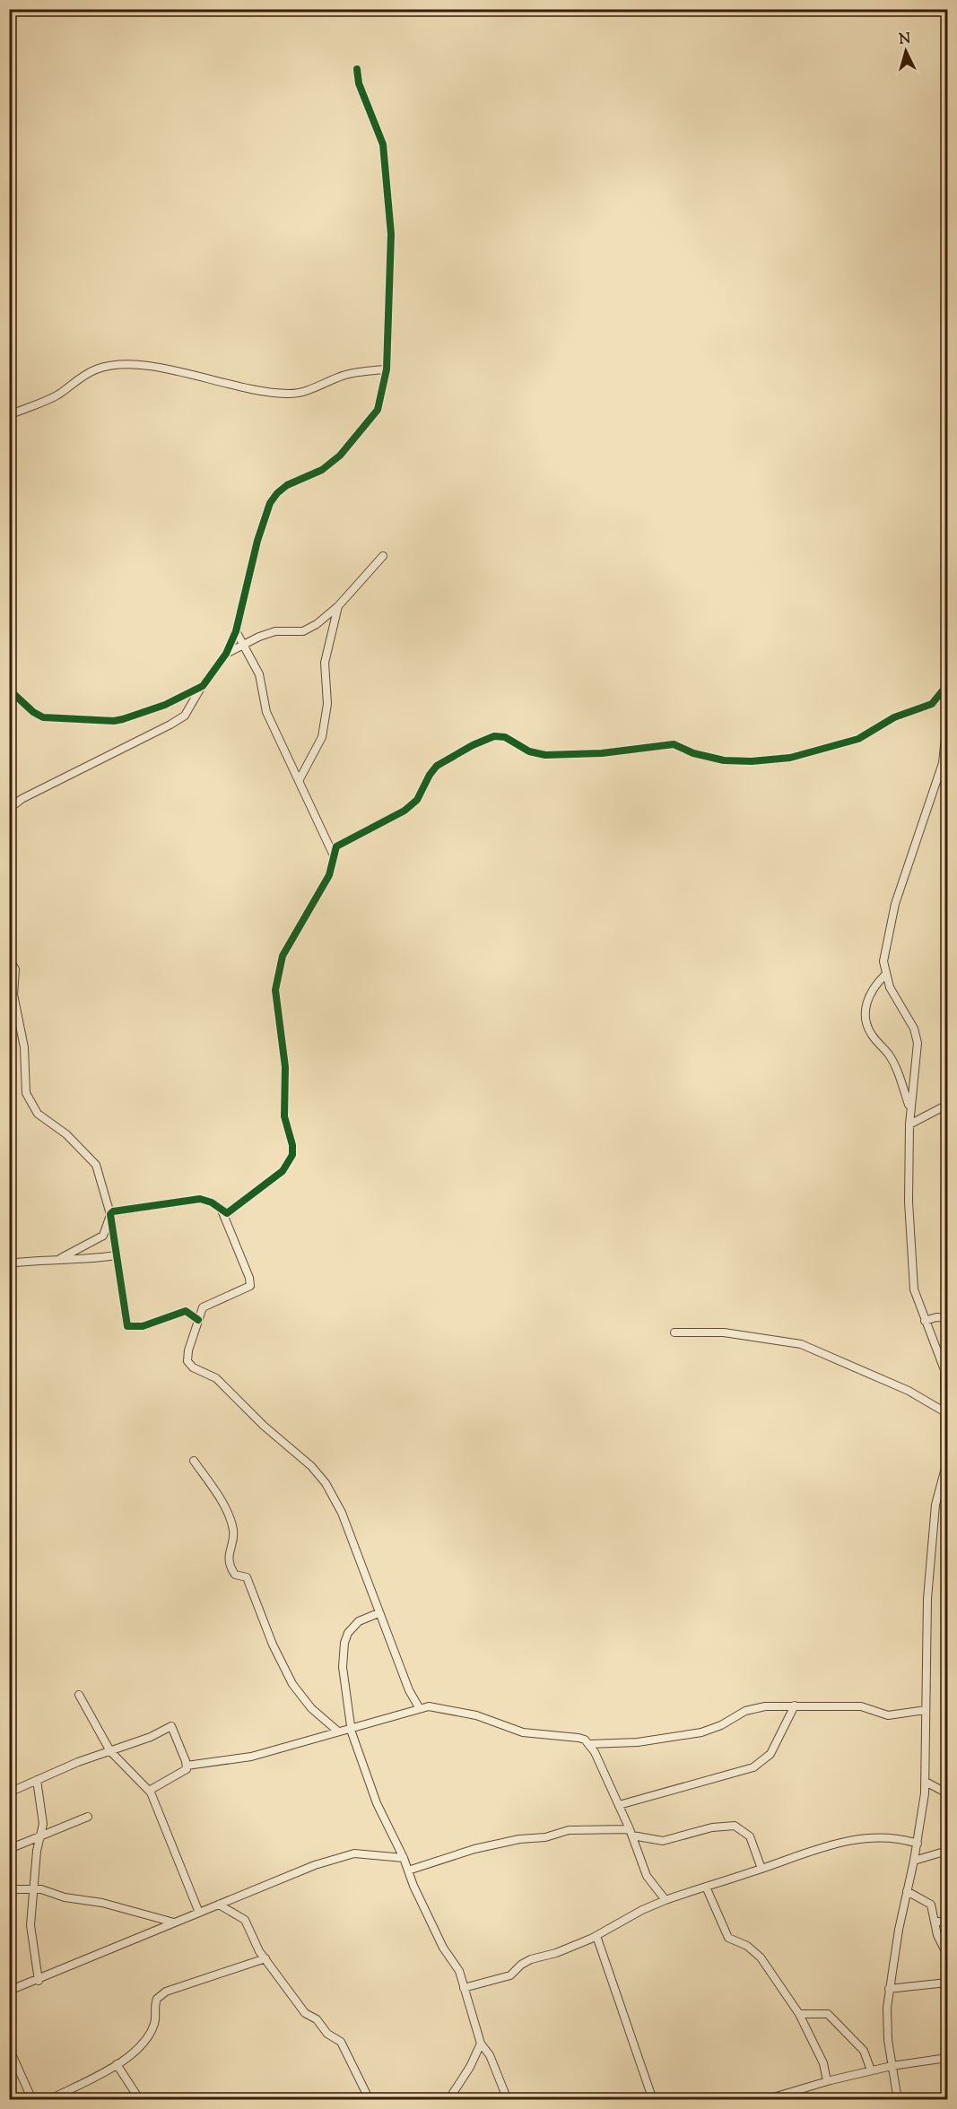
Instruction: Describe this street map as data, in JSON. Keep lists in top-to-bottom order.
{
  "north": "top"
}
